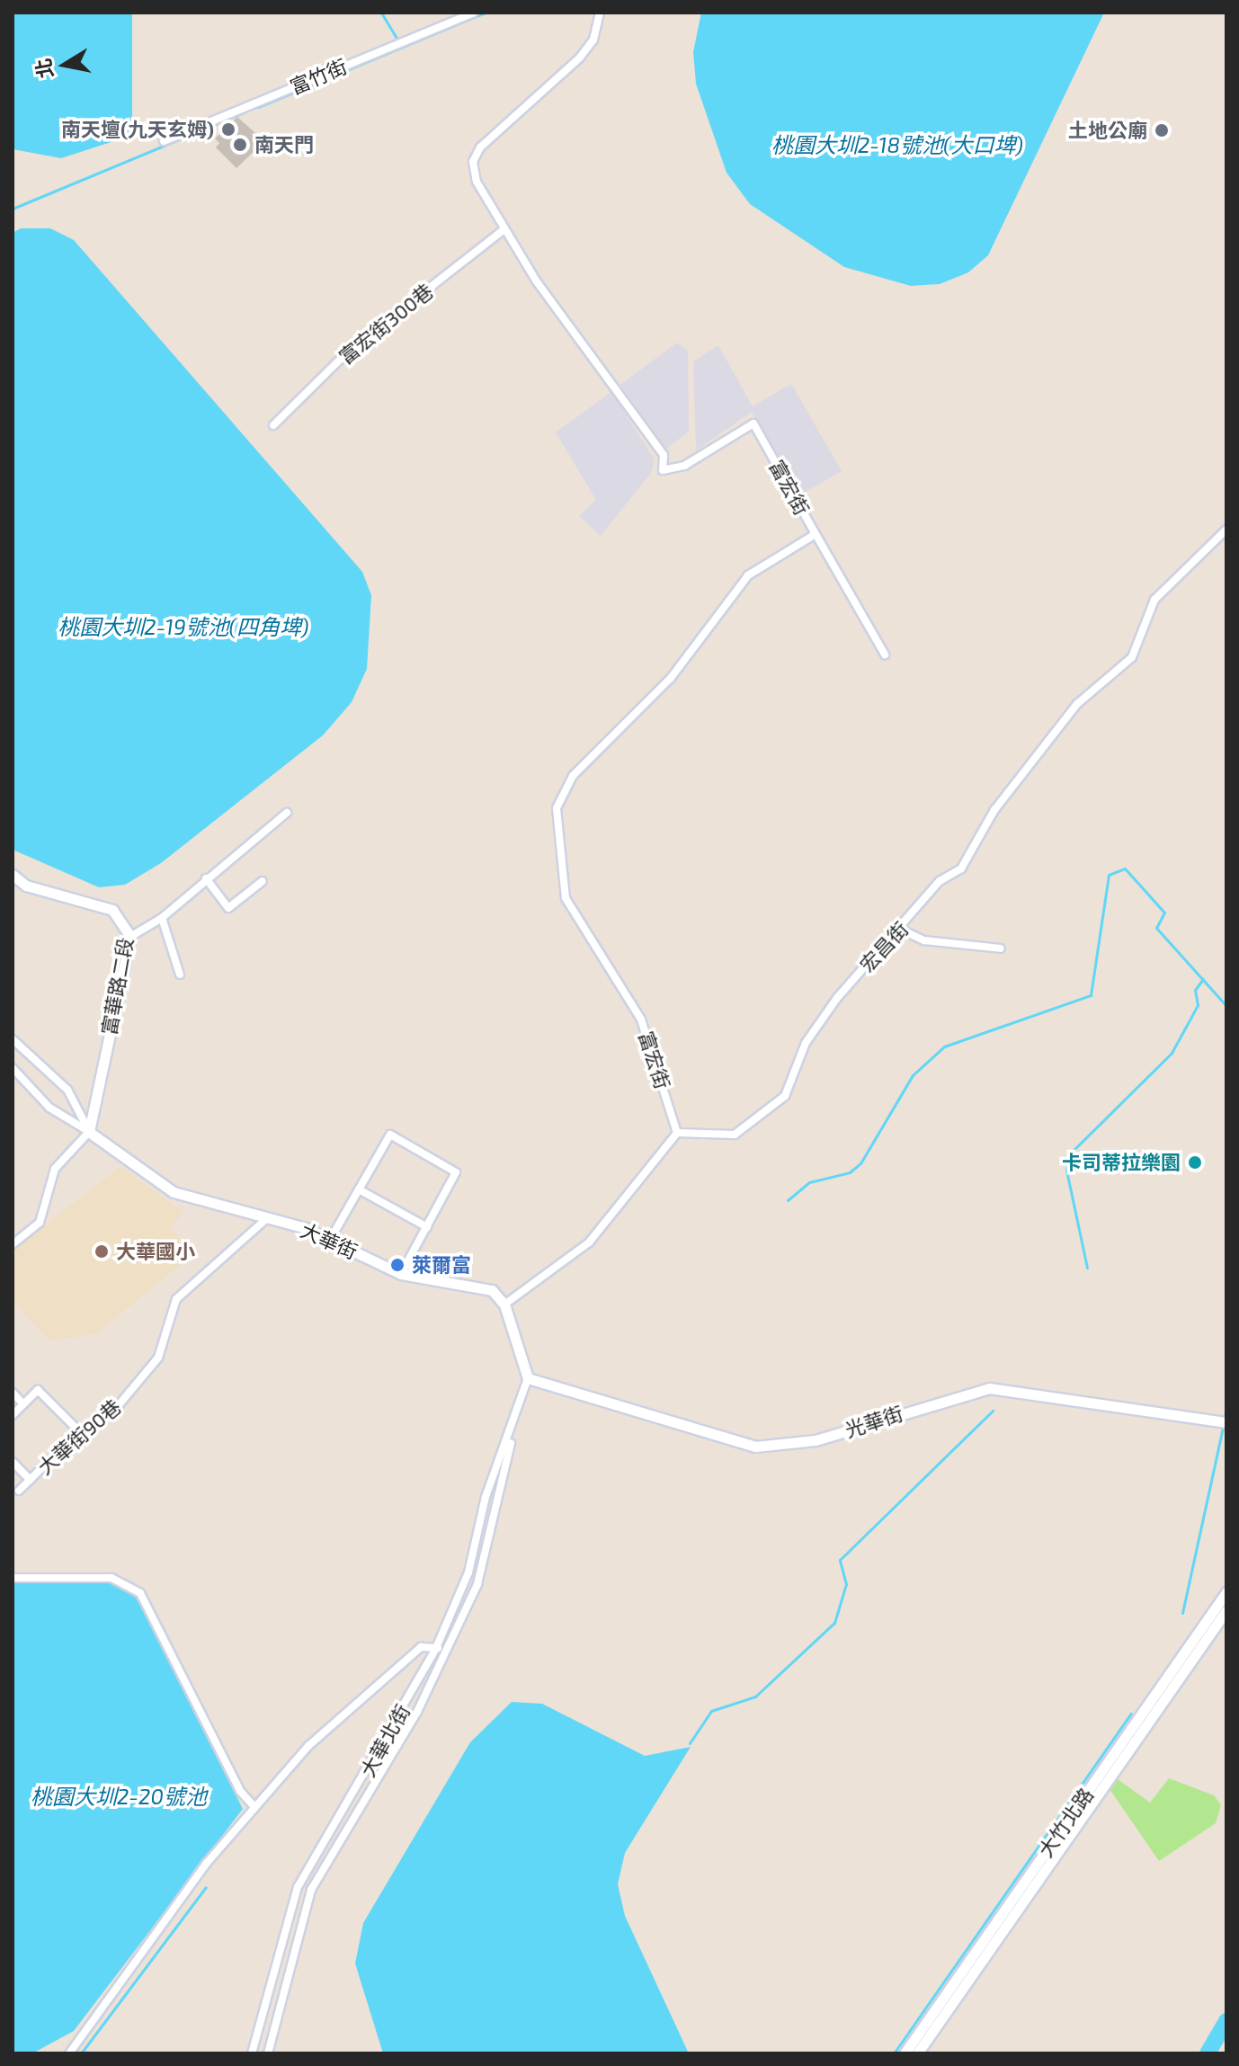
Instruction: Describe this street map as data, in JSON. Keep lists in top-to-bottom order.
{
  "streets": {
    "street": [
      "富竹街",
      "富宏街300巷",
      "富宏街",
      "宏昌街",
      "富華路二段",
      "大華街",
      "光華街",
      "大華街90巷",
      "大華北街",
      "大竹北路"
    ]
  },
  "crossings": [
    ["富宏街300巷", "富宏街"],
    ["富宏街", "宏昌街"],
    ["富華路二段", "大華街"],
    ["大華街", "大華街90巷"],
    ["光華街", "大華北街"]
  ],
  "water": ["桃園大圳2-18號池(大口埤)", "桃園大圳2-19號池(四角埤)", "桃園大圳2-20號池"],
  "places": [
    "南天壇(九天玄姆)",
    "土地公廟",
    "南天門",
    "卡司蒂拉樂園",
    "大華國小",
    "萊爾富"
  ],
  "north": "left"
}
